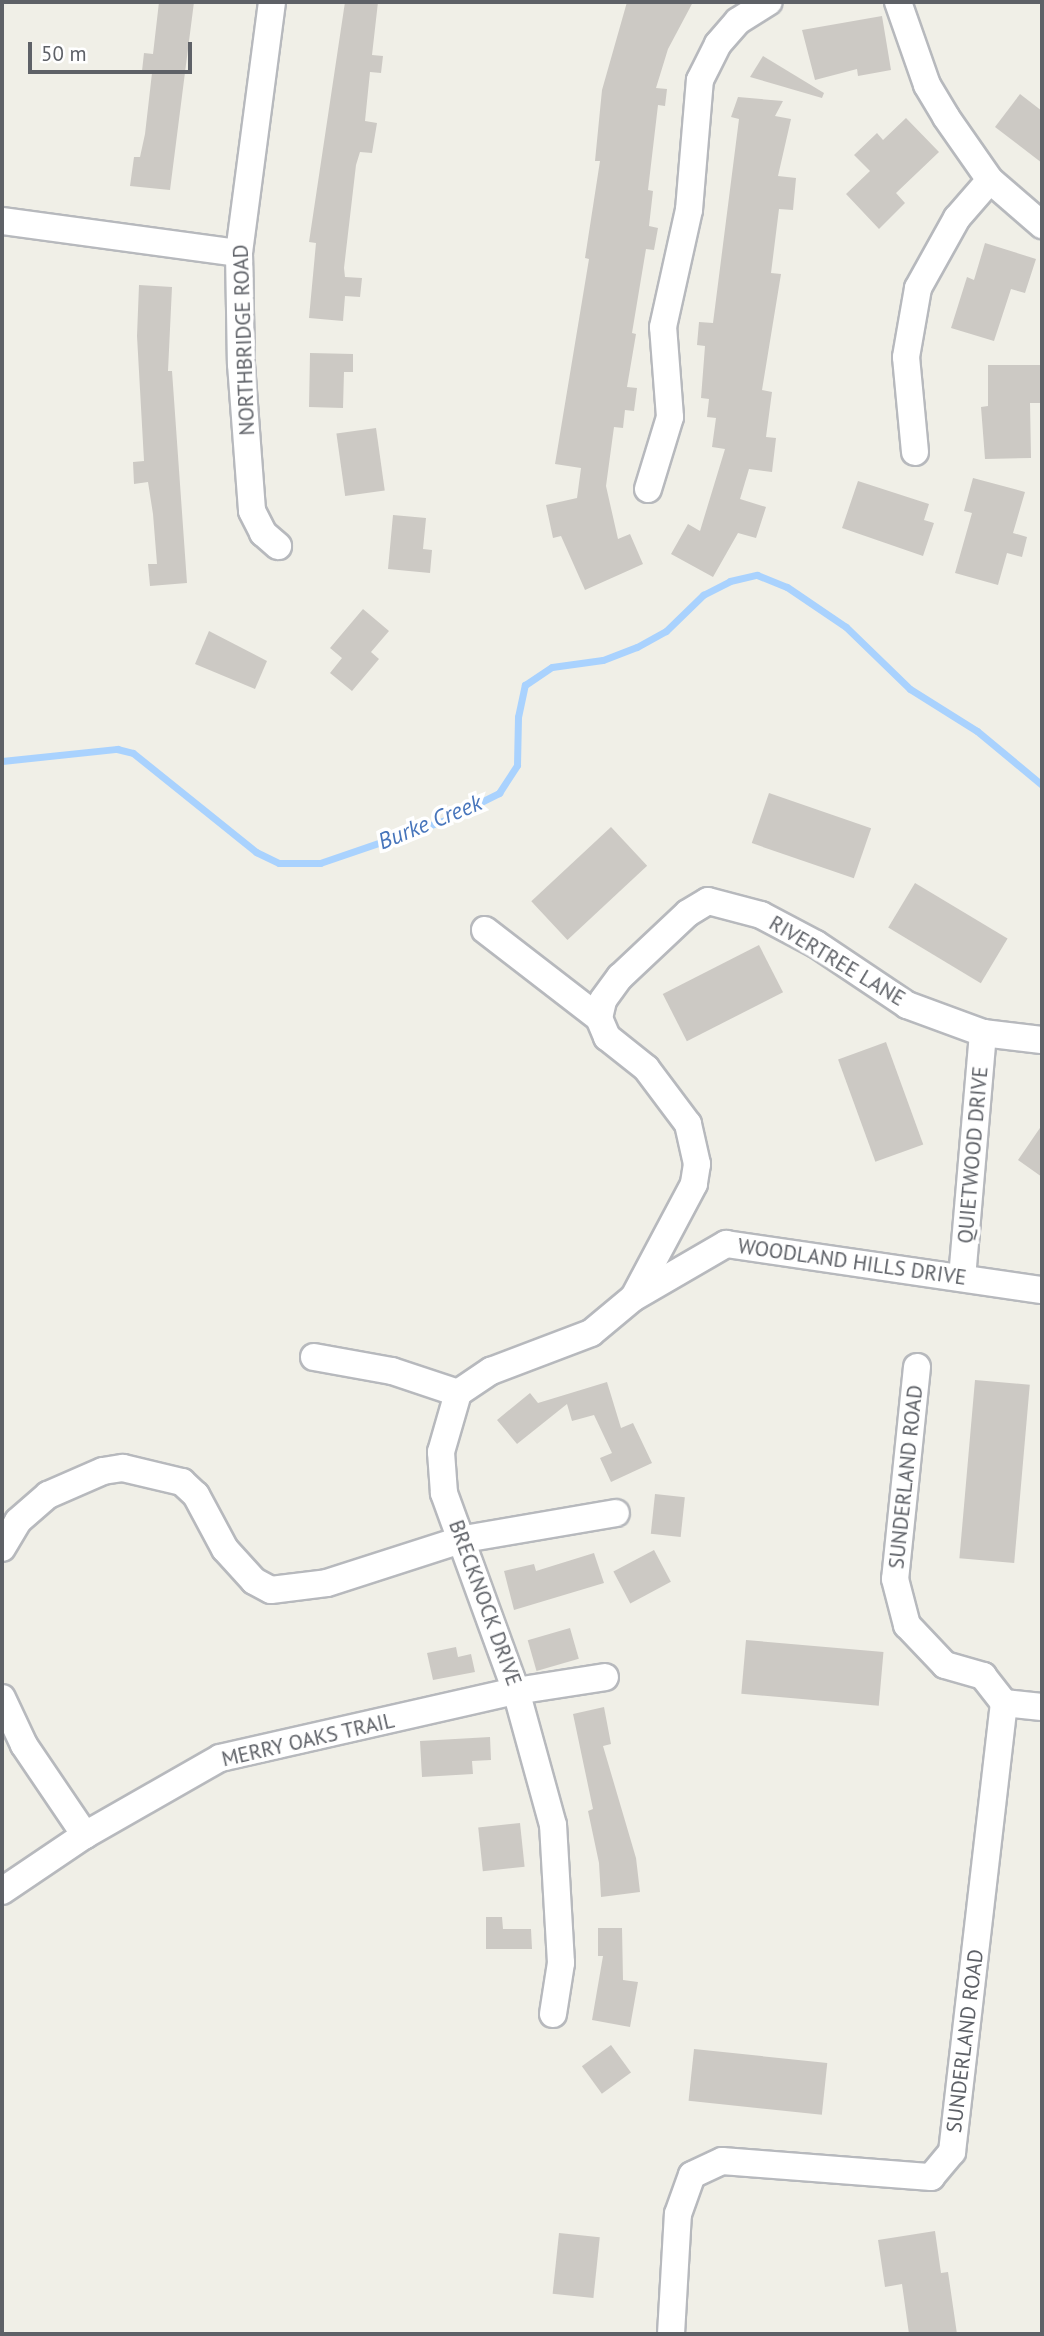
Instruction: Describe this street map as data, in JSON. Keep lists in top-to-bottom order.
{
  "streets": {
    "street": [
      "NORTHBRIDGE ROAD",
      "RIVERTREE LANE",
      "QUIETWOOD DRIVE",
      "WOODLAND HILLS DRIVE",
      "SUNDERLAND ROAD",
      "BRECKNOCK DRIVE",
      "MERRY OAKS TRAIL"
    ]
  },
  "crossings": [
    ["RIVERTREE LANE", "QUIETWOOD DRIVE"],
    ["QUIETWOOD DRIVE", "WOODLAND HILLS DRIVE"],
    ["BRECKNOCK DRIVE", "MERRY OAKS TRAIL"]
  ],
  "water": ["Burke Creek"],
  "scale_bar": "50 m"
}
